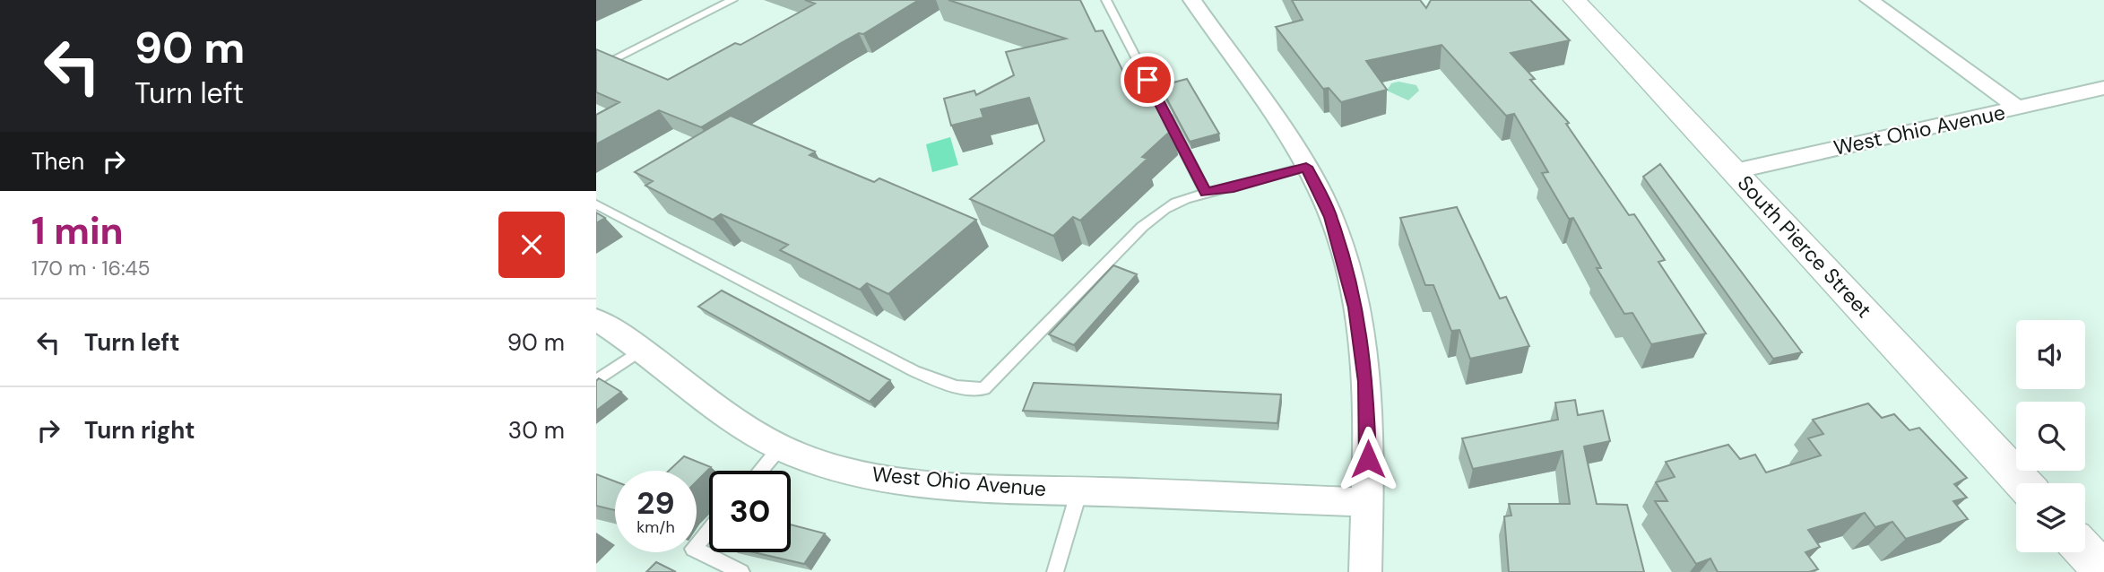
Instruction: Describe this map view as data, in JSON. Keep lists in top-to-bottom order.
{
  "streets": {
    "street": ["West Ohio Avenue", "South Pierce Street"]
  },
  "crossings": [
    ["West Ohio Avenue", "South Pierce Street"]
  ],
  "page": {
    "turn": ["90 m", "Turn left"],
    "then": "Then",
    "heading": ["1 min", "170 m · 16:45"],
    "list": [
      {
        "name": "Turn left",
        "value": "90 m"
      },
      {
        "name": "Turn right",
        "value": "30 m"
      }
    ],
    "speed": "29 km/h",
    "limit": "30"
  }
}
